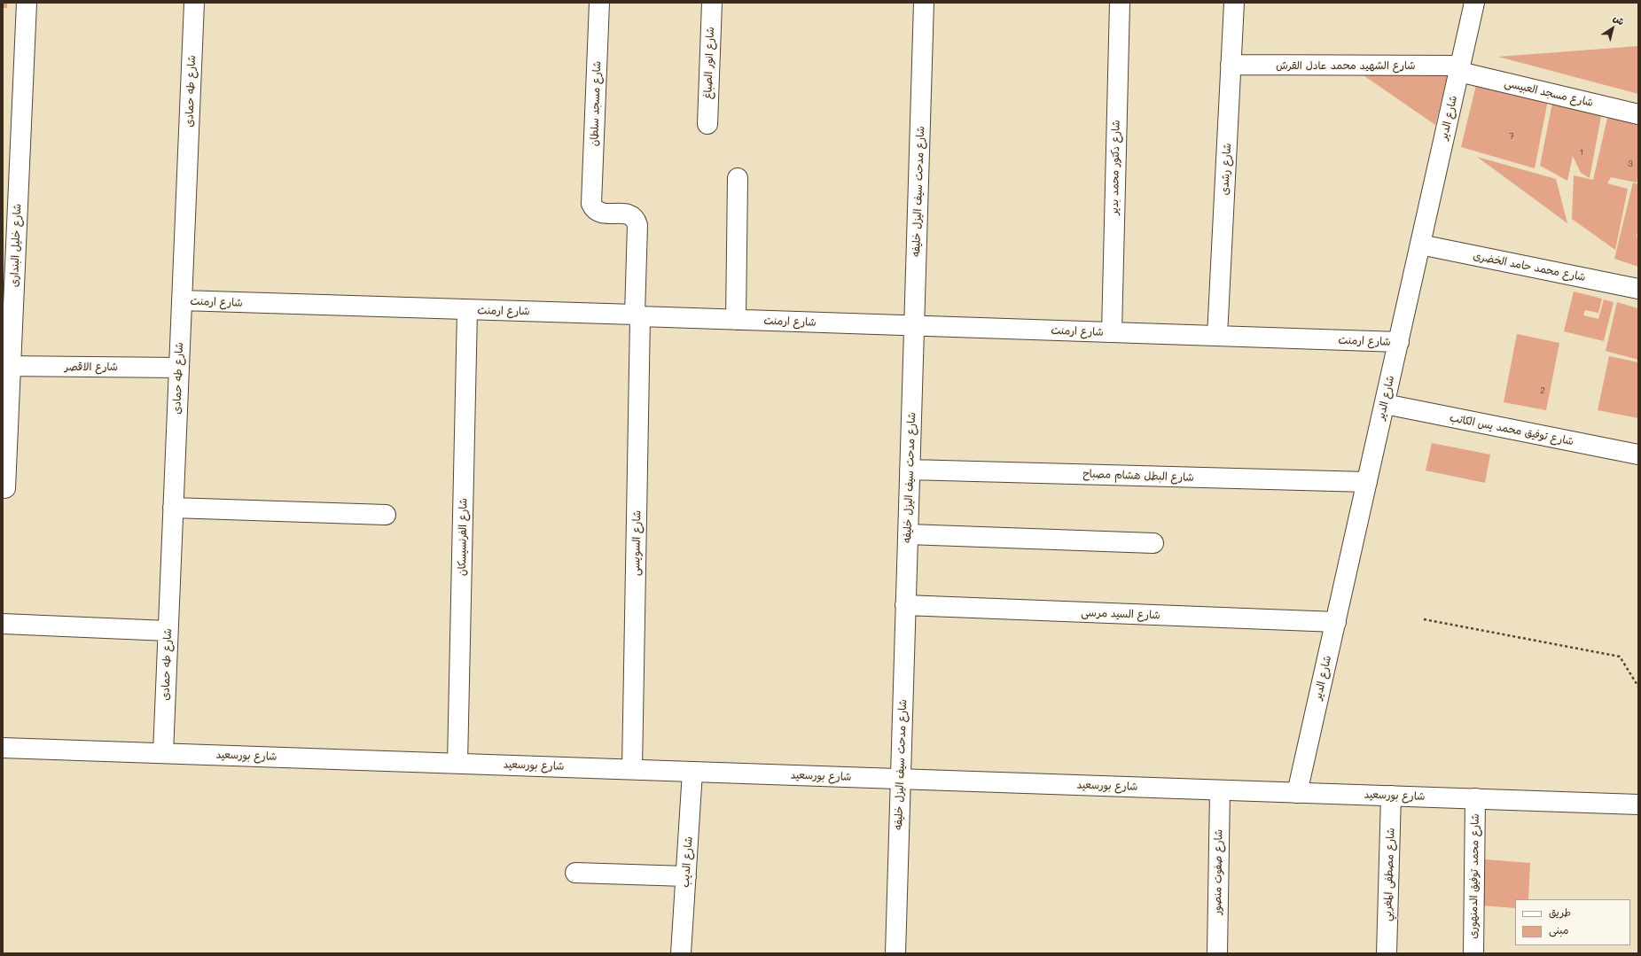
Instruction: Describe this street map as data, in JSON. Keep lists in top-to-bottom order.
{
  "streets": {
    "street": [
      "شارع انور الصباغ",
      "شارع الشهيد محمد عادل القرش",
      "شارع طه حمادى",
      "شارع مسجد العبيسى",
      "شارع مسجد سلطان",
      "شارع الدير",
      "شارع دكتور محمد بدير",
      "شارع رشدى",
      "شارع مدحت سيف اليزل خليفه",
      "شارع خليل البندارى",
      "شارع محمد حامد الخضرى",
      "شارع ارمنت",
      "شارع الاقصر",
      "شارع توفيق محمد يس الكاتب",
      "شارع البطل هشام مصباح",
      "شارع الفرنسيسكان",
      "شارع السويسى",
      "شارع السيد مرسى",
      "شارع بورسعيد",
      "شارع الديب",
      "شارع صفوت منصور",
      "شارع مصطفى المغربي",
      "شارع محمد توفيق الدمنهورى"
    ]
  },
  "crossings": [
    ["شارع الشهيد محمد عادل القرش", "شارع مسجد العبيسى"],
    ["شارع الشهيد محمد عادل القرش", "شارع الدير"],
    ["شارع الشهيد محمد عادل القرش", "شارع رشدى"],
    ["شارع طه حمادى", "شارع ارمنت"],
    ["شارع طه حمادى", "شارع الاقصر"],
    ["شارع طه حمادى", "شارع بورسعيد"],
    ["شارع مسجد العبيسى", "شارع الدير"],
    ["شارع مسجد سلطان", "شارع السويسى"],
    ["شارع الدير", "شارع محمد حامد الخضرى"],
    ["شارع الدير", "شارع ارمنت"],
    ["شارع الدير", "شارع توفيق محمد يس الكاتب"],
    ["شارع الدير", "شارع البطل هشام مصباح"],
    ["شارع الدير", "شارع السيد مرسى"],
    ["شارع الدير", "شارع بورسعيد"],
    ["شارع دكتور محمد بدير", "شارع ارمنت"],
    ["شارع رشدى", "شارع ارمنت"],
    ["شارع مدحت سيف اليزل خليفه", "شارع ارمنت"],
    ["شارع مدحت سيف اليزل خليفه", "شارع البطل هشام مصباح"],
    ["شارع مدحت سيف اليزل خليفه", "شارع السيد مرسى"],
    ["شارع مدحت سيف اليزل خليفه", "شارع بورسعيد"],
    ["شارع خليل البندارى", "شارع الاقصر"],
    ["شارع ارمنت", "شارع الفرنسيسكان"],
    ["شارع ارمنت", "شارع السويسى"],
    ["شارع الفرنسيسكان", "شارع بورسعيد"],
    ["شارع السويسى", "شارع بورسعيد"],
    ["شارع بورسعيد", "شارع الديب"],
    ["شارع بورسعيد", "شارع صفوت منصور"],
    ["شارع بورسعيد", "شارع مصطفى المغربي"],
    ["شارع بورسعيد", "شارع محمد توفيق الدمنهورى"]
  ],
  "house_numbers": [
    "7",
    "1",
    "3",
    "2"
  ],
  "legend": ["طريق", "مبنى"],
  "north": "top right"
}
